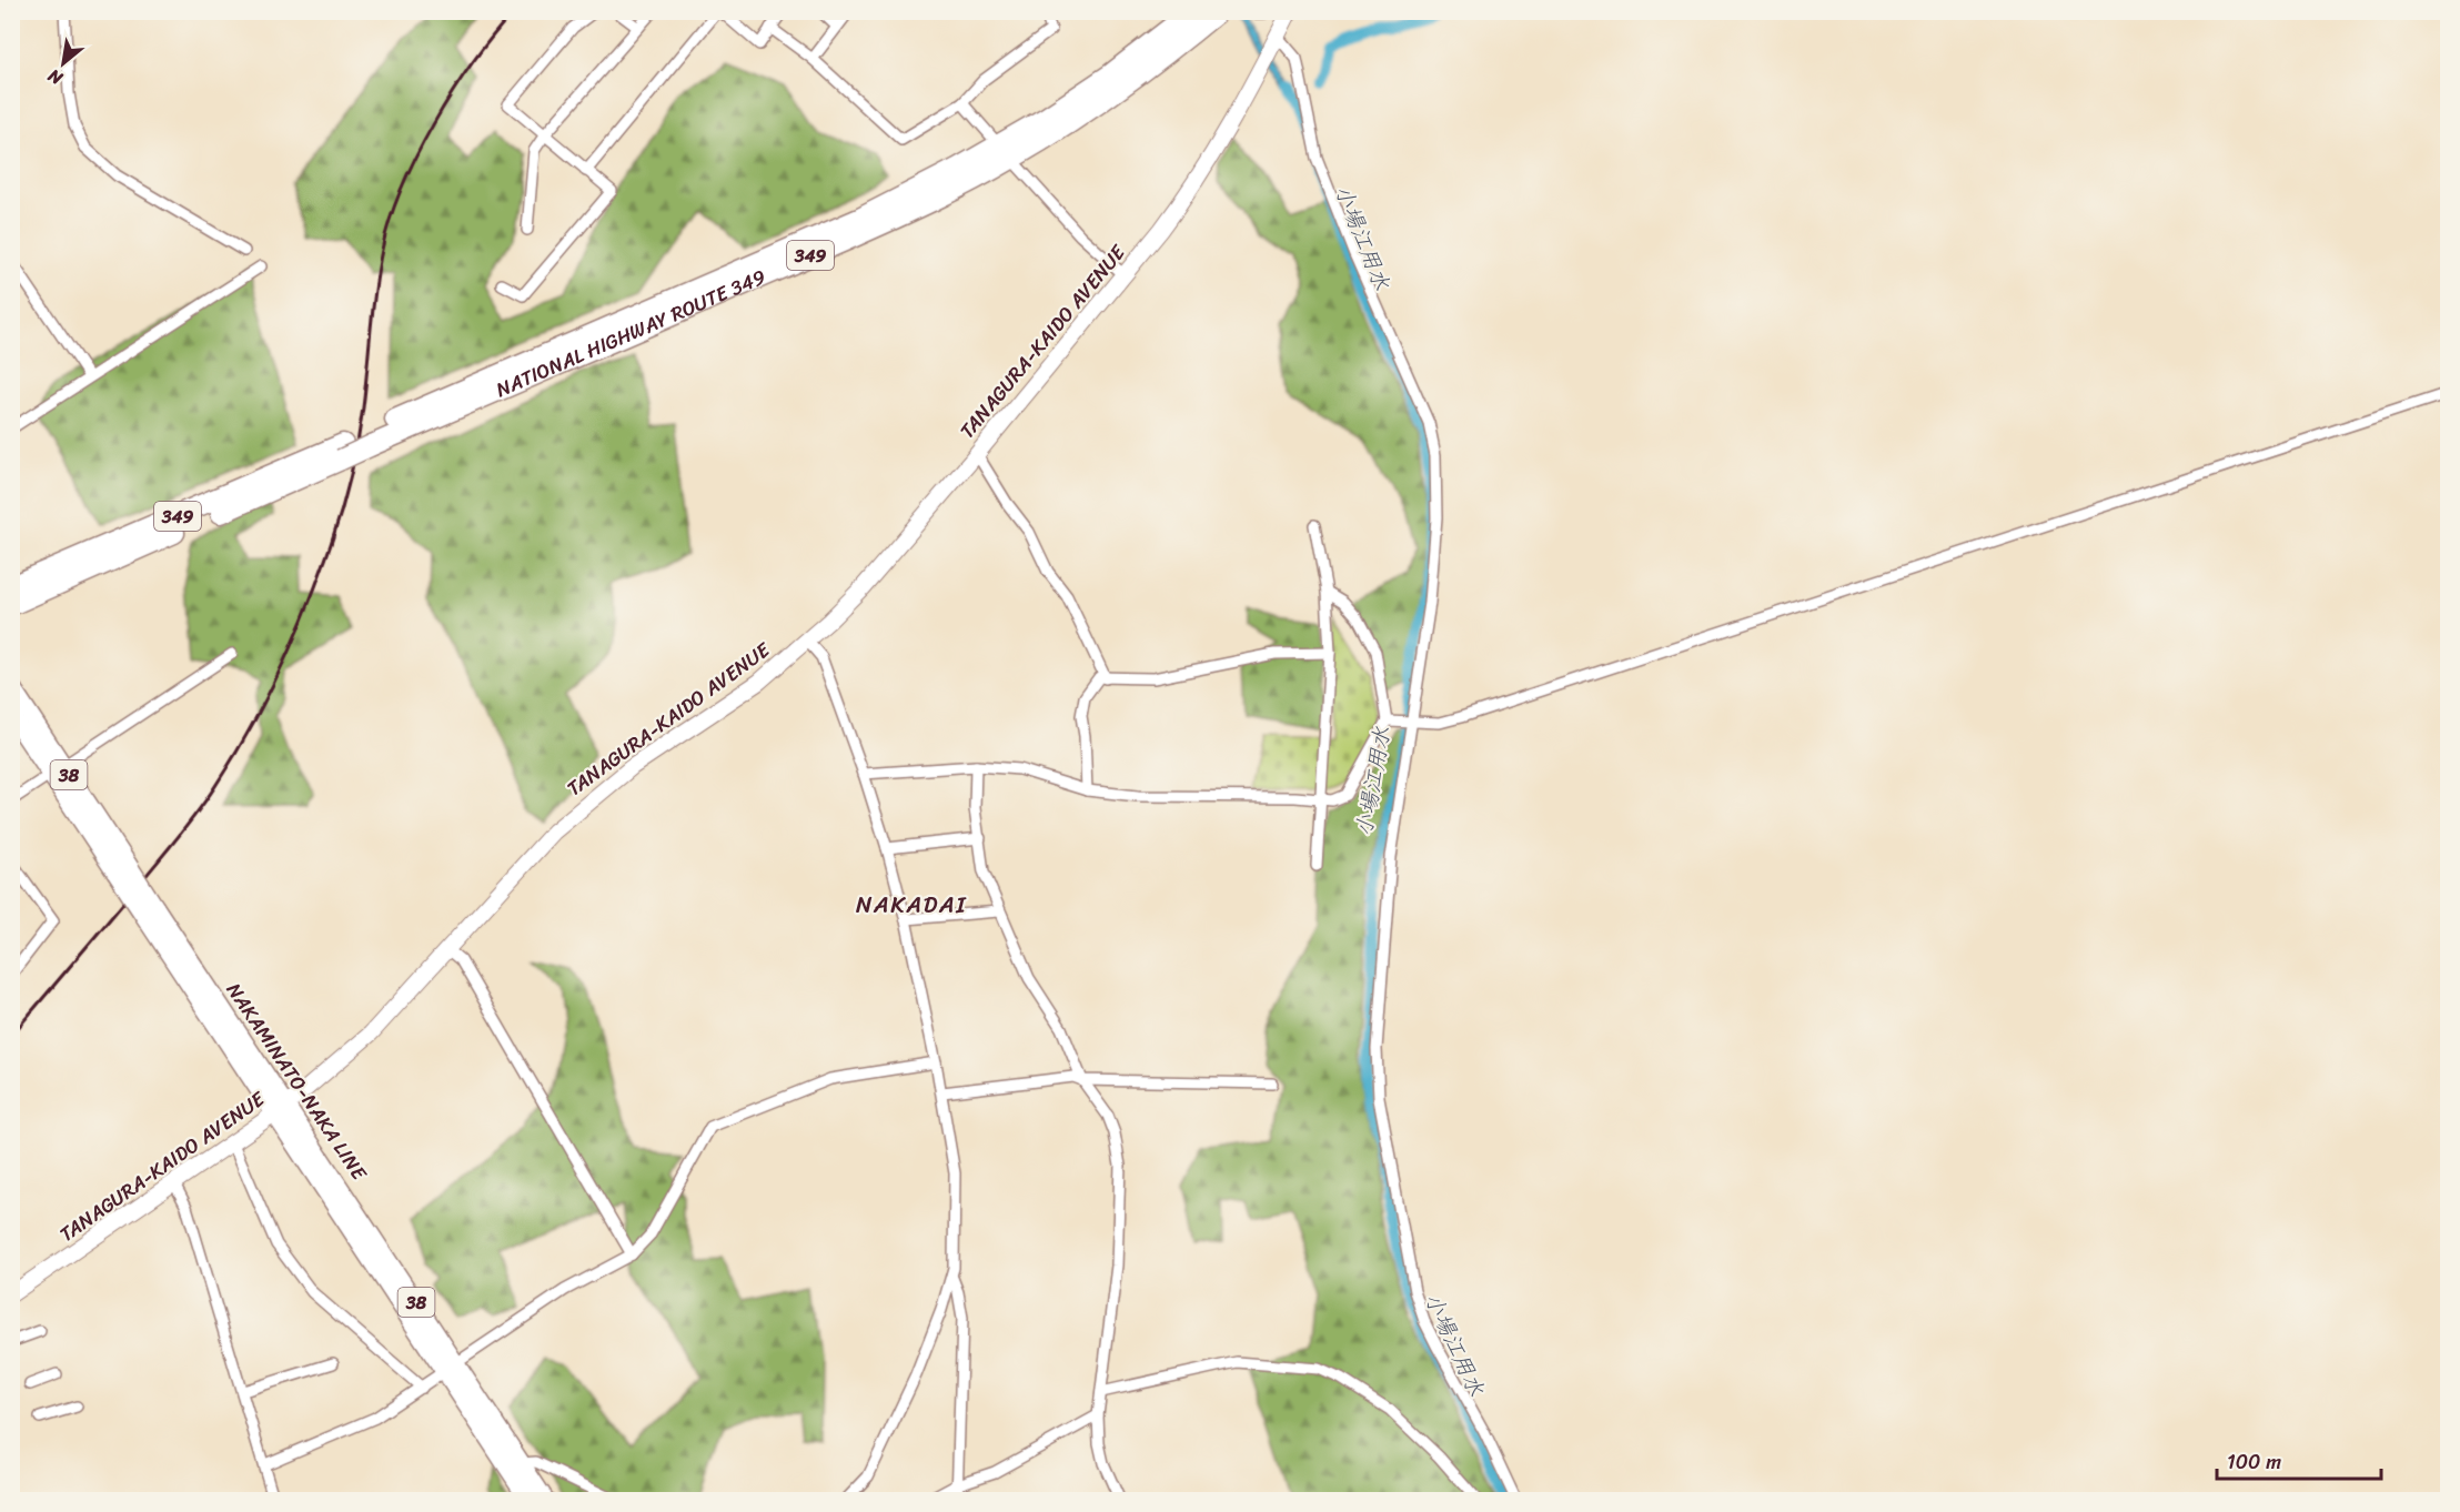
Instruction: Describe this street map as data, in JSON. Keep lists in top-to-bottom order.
{
  "streets": {
    "highway": ["349", "NATIONAL HIGHWAY ROUTE 349"],
    "main road": ["38", "NAKAMINATO-NAKA LINE"],
    "street": ["TANAGURA-KAIDO AVENUE"]
  },
  "crossings": [
    ["TANAGURA-KAIDO AVENUE", "NAKAMINATO-NAKA LINE"]
  ],
  "districts": ["NAKADAI"],
  "water": ["小場江用水"],
  "scale_bar": "100 m",
  "north": "bottom left"
}
